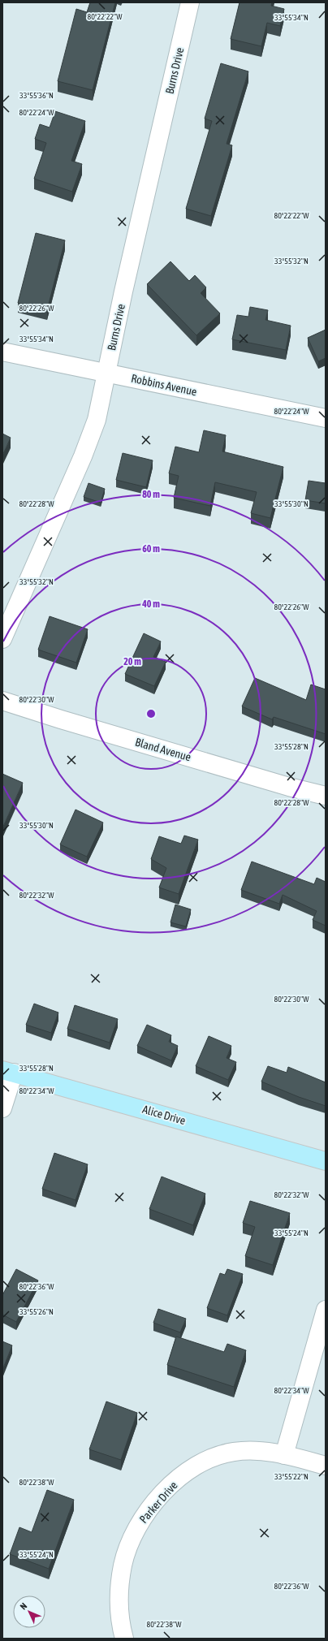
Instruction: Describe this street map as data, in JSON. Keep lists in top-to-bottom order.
{
  "streets": {
    "main road": ["Alice Drive"],
    "street": [
      "Burns Drive",
      "Robbins Avenue",
      "Bland Avenue",
      "Parker Drive"
    ]
  },
  "crossings": [
    ["Burns Drive", "Robbins Avenue"]
  ],
  "north": "top left",
  "coordinates": [
    "80°22'22\"W",
    "33°55'34\"N",
    "33°55'36\"N",
    "80°22'24\"W",
    "33°55'32\"N",
    "80°22'26\"W",
    "80°22'28\"W",
    "33°55'30\"N",
    "80°22'30\"W",
    "33°55'28\"N",
    "80°22'32\"W",
    "80°22'34\"W",
    "33°55'24\"N",
    "80°22'36\"W",
    "33°55'26\"N",
    "33°55'22\"N",
    "80°22'38\"W"
  ],
  "rings": [
    "80 m",
    "60 m",
    "40 m",
    "20 m"
  ]
}
